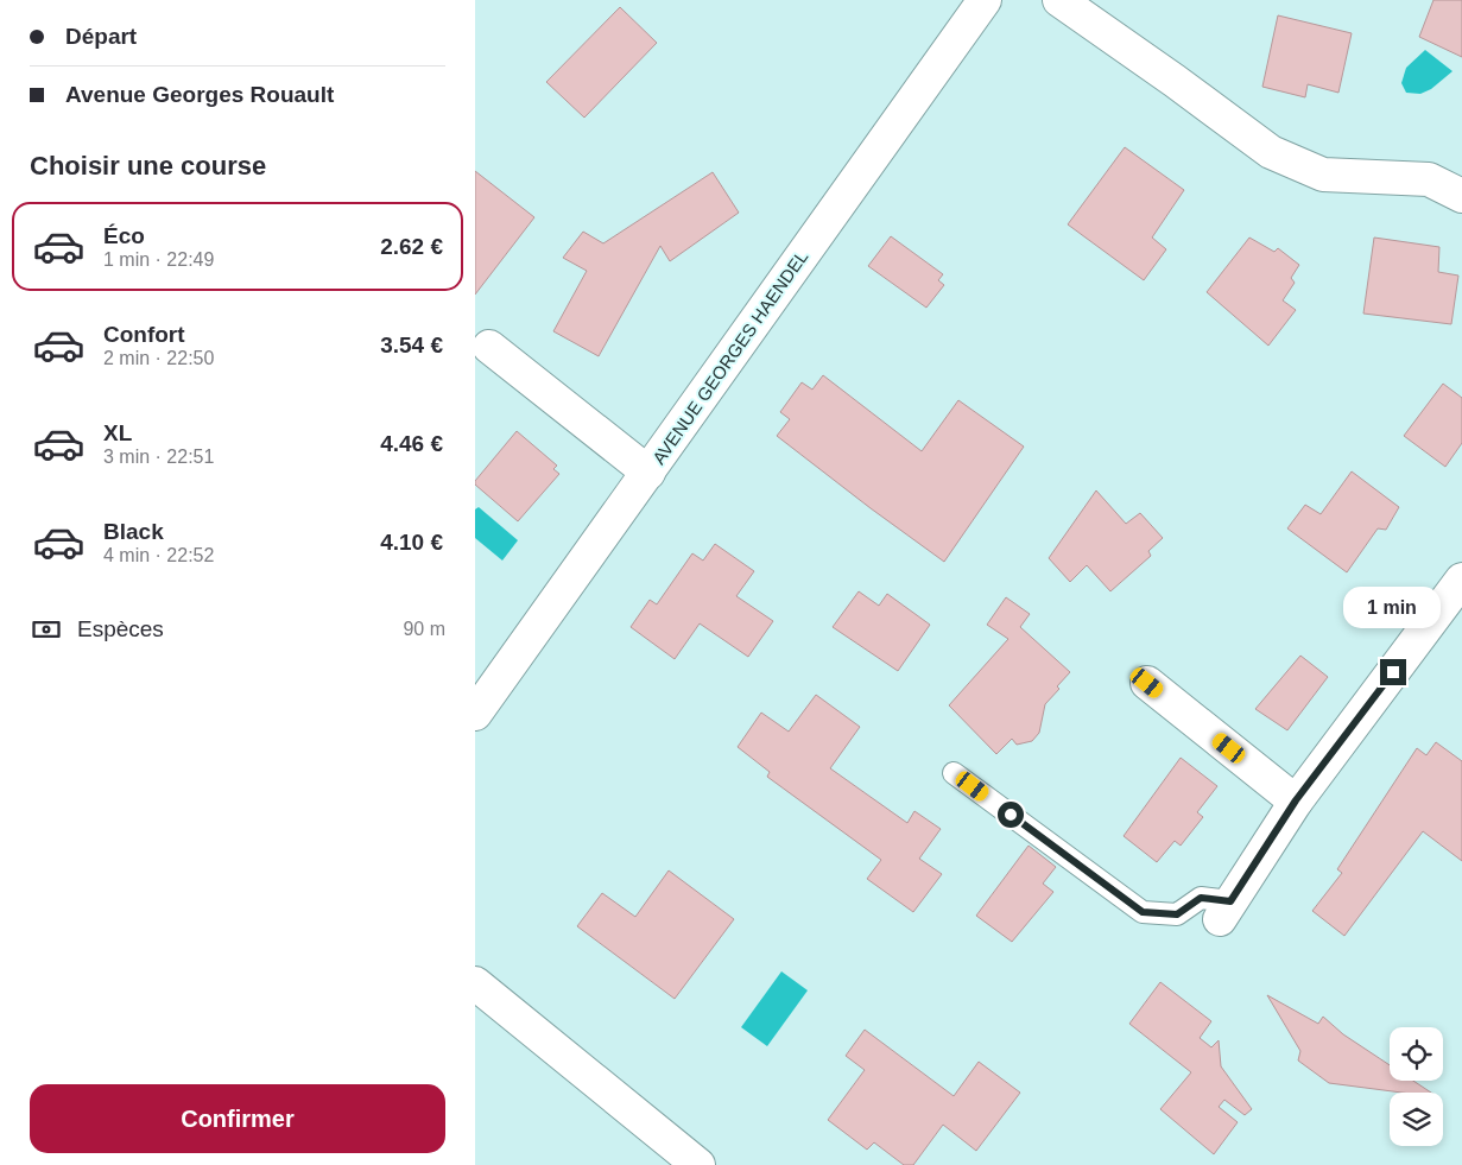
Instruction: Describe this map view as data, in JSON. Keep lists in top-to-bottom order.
{
  "streets": {
    "street": ["AVENUE GEORGES HAENDEL"]
  },
  "page": {
    "banner": ["Départ", "Avenue Georges Rouault"],
    "heading": "Choisir une course",
    "list": [
      {
        "name": "Éco",
        "note": "1 min · 22:49",
        "value": "2.62 €"
      },
      {
        "name": "Confort",
        "note": "2 min · 22:50",
        "value": "3.54 €"
      },
      {
        "name": "XL",
        "note": "3 min · 22:51",
        "value": "4.46 €"
      },
      {
        "name": "Black",
        "note": "4 min · 22:52",
        "value": "4.10 €"
      }
    ],
    "bubble": "1 min",
    "pay": ["Espèces", "90 m"],
    "buttons": "Confirmer"
  }
}
